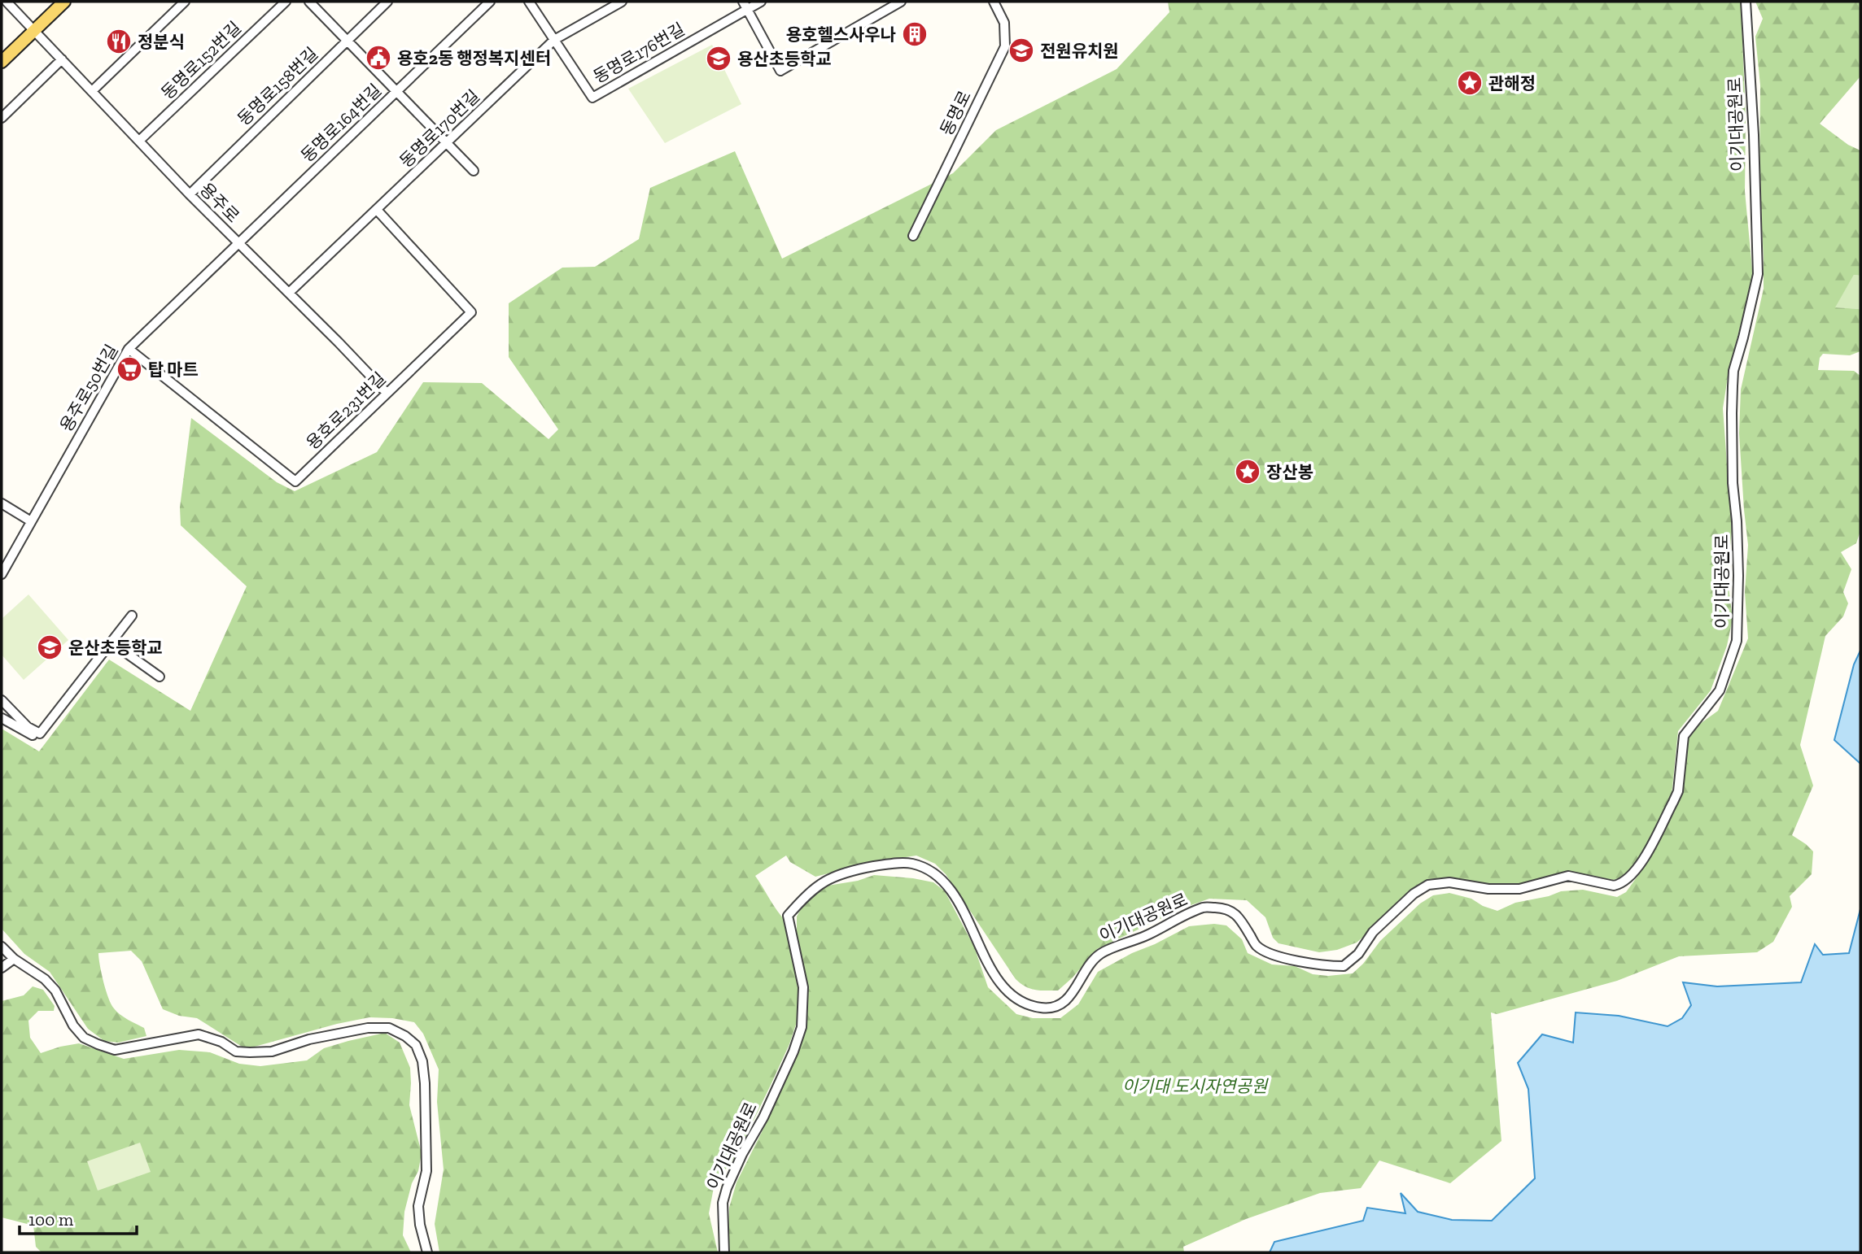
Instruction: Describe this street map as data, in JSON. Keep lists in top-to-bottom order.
{
  "streets": {
    "street": [
      "동명로176번길",
      "동명로152번길",
      "동명로158번길",
      "동명로",
      "동명로164번길",
      "이기대공원로",
      "동명로170번길",
      "용주로",
      "용주로50번길",
      "용호로231번길"
    ]
  },
  "crossings": [
    ["동명로176번길", "동명로170번길"],
    ["동명로152번길", "용주로"],
    ["동명로158번길", "용주로"],
    ["동명로164번길", "용주로"],
    ["동명로164번길", "용주로50번길"],
    ["동명로170번길", "용주로"],
    ["동명로170번길", "용호로231번길"],
    ["용주로", "용주로50번길"],
    ["용주로", "용호로231번길"],
    ["용주로50번길", "용호로231번길"]
  ],
  "parks": ["이기대 도시자연공원"],
  "places": {
    "building": ["용호헬스사우나"],
    "restaurant": ["정분식"],
    "school or university": ["전원유치원", "용산초등학교", "운산초등학교"],
    "public building": ["용호2동 행정복지센터"],
    "place": ["관해정", "장산봉"],
    "supermarket": ["탑 마트"]
  },
  "scale_bar": "100 m"
}
